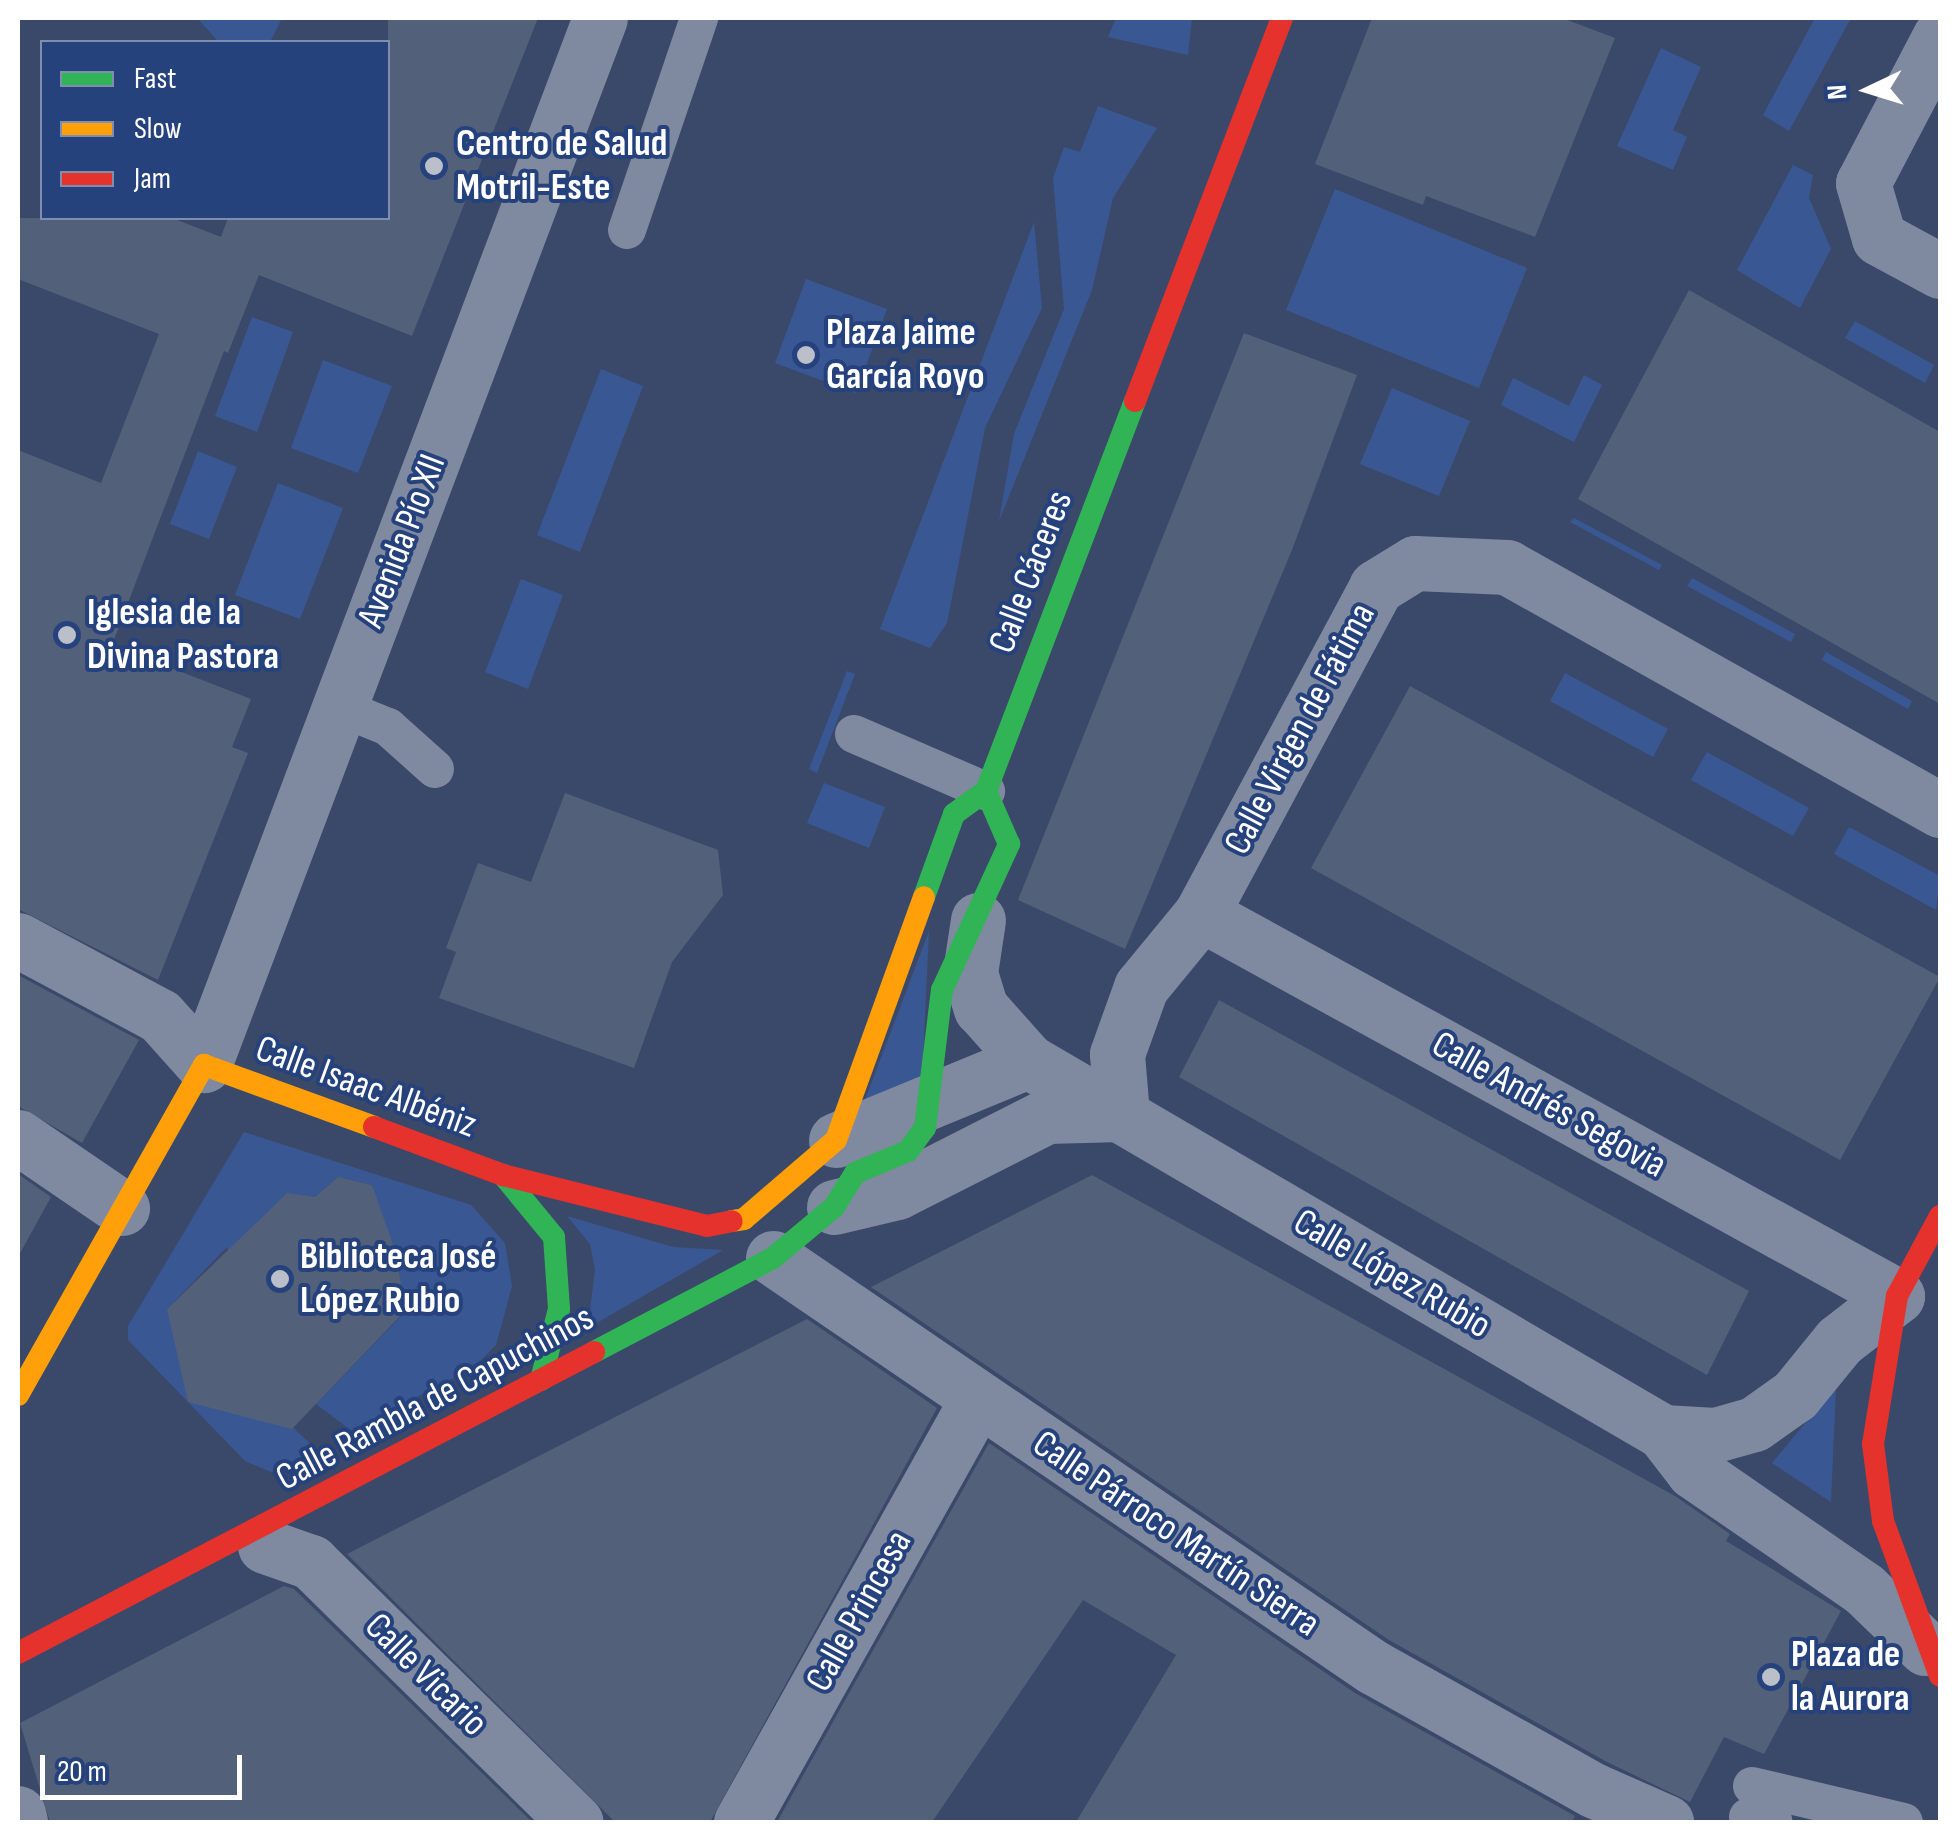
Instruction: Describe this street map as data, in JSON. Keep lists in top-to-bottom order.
{
  "streets": {
    "main road": [
      "Calle Cáceres",
      "Calle Isaac Albéniz",
      "Calle López Rubio",
      "Calle Rambla de Capuchinos"
    ],
    "street": [
      "Avenida Pío XII",
      "Calle Virgen de Fátima",
      "Calle Andrés Segovia",
      "Calle Párroco Martín Sierra",
      "Calle Princesa",
      "Calle Vicario"
    ]
  },
  "crossings": [
    ["Avenida Pío XII", "Calle Isaac Albéniz"],
    ["Calle Cáceres", "Calle Isaac Albéniz"],
    ["Calle Cáceres", "Calle López Rubio"],
    ["Calle Virgen de Fátima", "Calle Andrés Segovia"],
    ["Calle Virgen de Fátima", "Calle López Rubio"],
    ["Calle Isaac Albéniz", "Calle Rambla de Capuchinos"],
    ["Calle Andrés Segovia", "Calle López Rubio"],
    ["Calle López Rubio", "Calle Rambla de Capuchinos"],
    ["Calle Rambla de Capuchinos", "Calle Párroco Martín Sierra"],
    ["Calle Párroco Martín Sierra", "Calle Princesa"]
  ],
  "places": [
    "Centro de Salud Motril-Este",
    "Plaza Jaime García Royo",
    "Iglesia de la Divina Pastora",
    "Biblioteca José López Rubio",
    "Plaza de la Aurora"
  ],
  "legend": ["Fast", "Slow", "Jam"],
  "scale_bar": "20 m",
  "north": "left"
}
